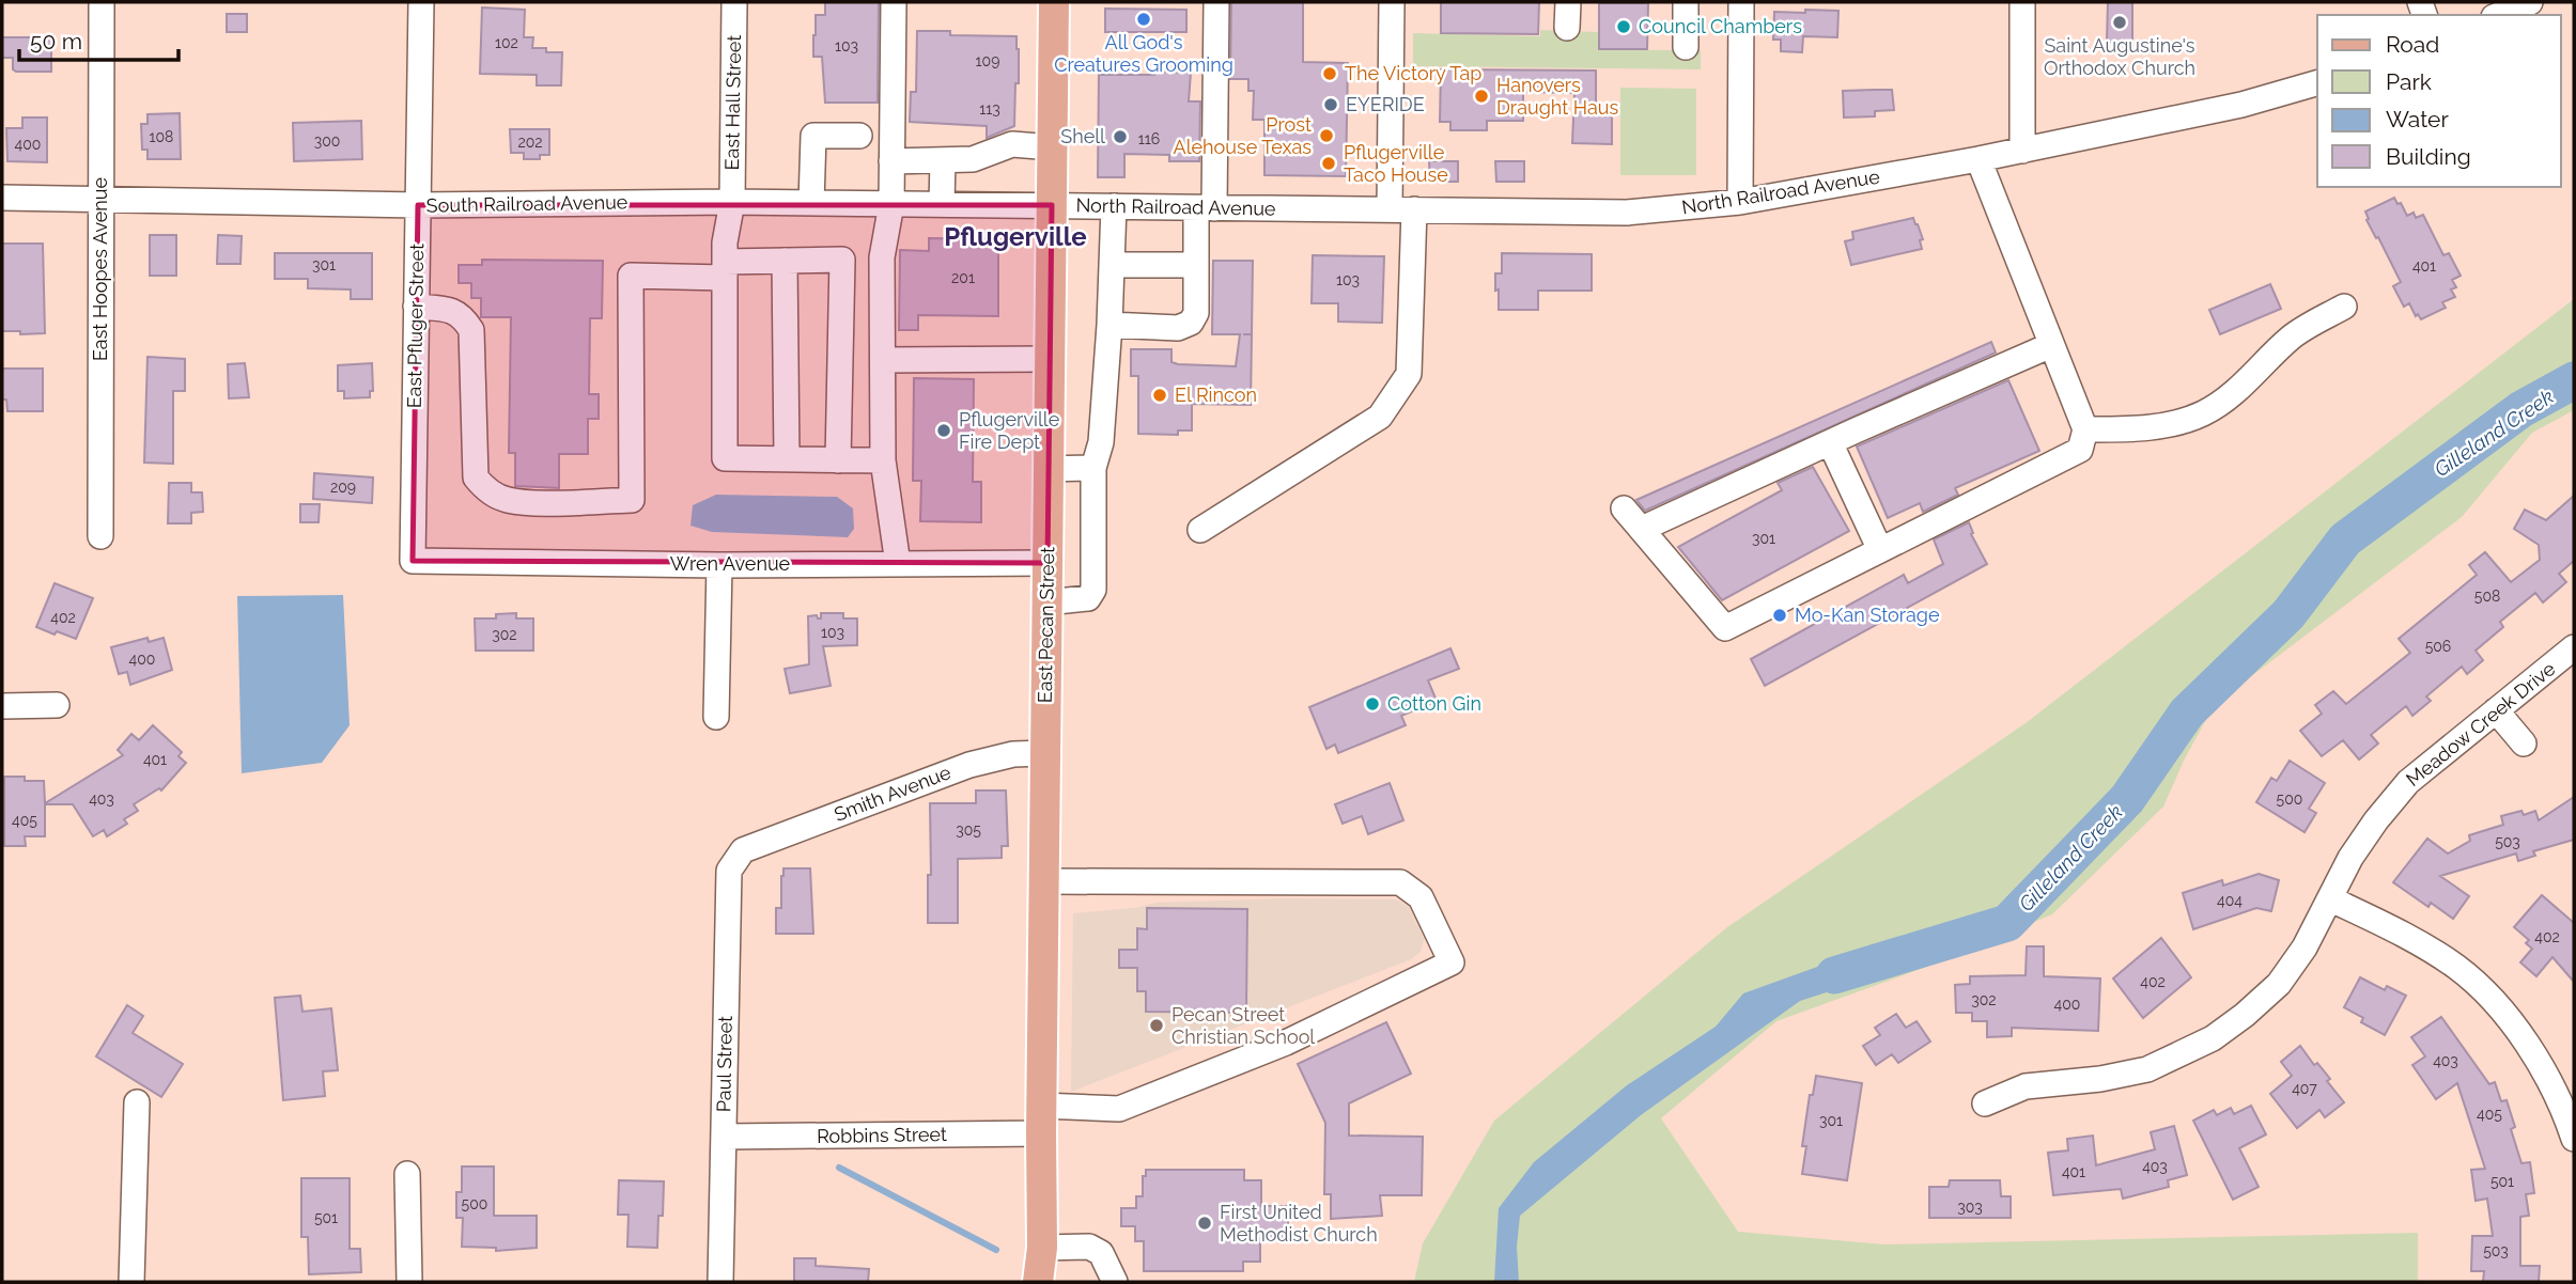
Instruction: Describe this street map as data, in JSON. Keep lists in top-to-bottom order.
{
  "streets": {
    "main road": ["East Pecan Street"],
    "street": [
      "East Hall Street",
      "North Railroad Avenue",
      "South Railroad Avenue",
      "East Hoopes Avenue",
      "East Pfluger Street",
      "Wren Avenue",
      "Meadow Creek Drive",
      "Smith Avenue",
      "Paul Street",
      "Robbins Street"
    ]
  },
  "crossings": [
    ["East Hall Street", "South Railroad Avenue"],
    ["North Railroad Avenue", "South Railroad Avenue"],
    ["North Railroad Avenue", "East Pecan Street"],
    ["South Railroad Avenue", "East Hoopes Avenue"],
    ["South Railroad Avenue", "East Pfluger Street"],
    ["South Railroad Avenue", "East Pecan Street"],
    ["East Pfluger Street", "Wren Avenue"],
    ["Wren Avenue", "East Pecan Street"],
    ["East Pecan Street", "Smith Avenue"],
    ["East Pecan Street", "Robbins Street"],
    ["Smith Avenue", "Paul Street"],
    ["Paul Street", "Robbins Street"]
  ],
  "districts": ["Pflugerville"],
  "water": ["Gilleland Creek"],
  "places": [
    "All God's Creatures Grooming",
    "Saint Augustine's Orthodox Church",
    "Council Chambers",
    "The Victory Tap",
    "Hanovers Draught Haus",
    "EYERIDE",
    "Prost Alehouse Texas",
    "Shell",
    "Pflugerville Taco House",
    "El Rincon",
    "Pflugerville Fire Dept",
    "Mo-Kan Storage",
    "Cotton Gin",
    "Pecan Street Christian School",
    "First United Methodist Church"
  ],
  "house_numbers": [
    "102",
    "103",
    "109",
    "113",
    "108",
    "116",
    "300",
    "202",
    "400",
    "301",
    "401",
    "201",
    "103",
    "209",
    "301",
    "508",
    "402",
    "103",
    "302",
    "506",
    "400",
    "401",
    "403",
    "500",
    "405",
    "305",
    "503",
    "404",
    "402",
    "402",
    "302",
    "400",
    "403",
    "407",
    "405",
    "301",
    "403",
    "401",
    "501",
    "500",
    "303",
    "501",
    "503"
  ],
  "legend": [
    "Road",
    "Park",
    "Water",
    "Building"
  ],
  "scale_bar": "50 m"
}
